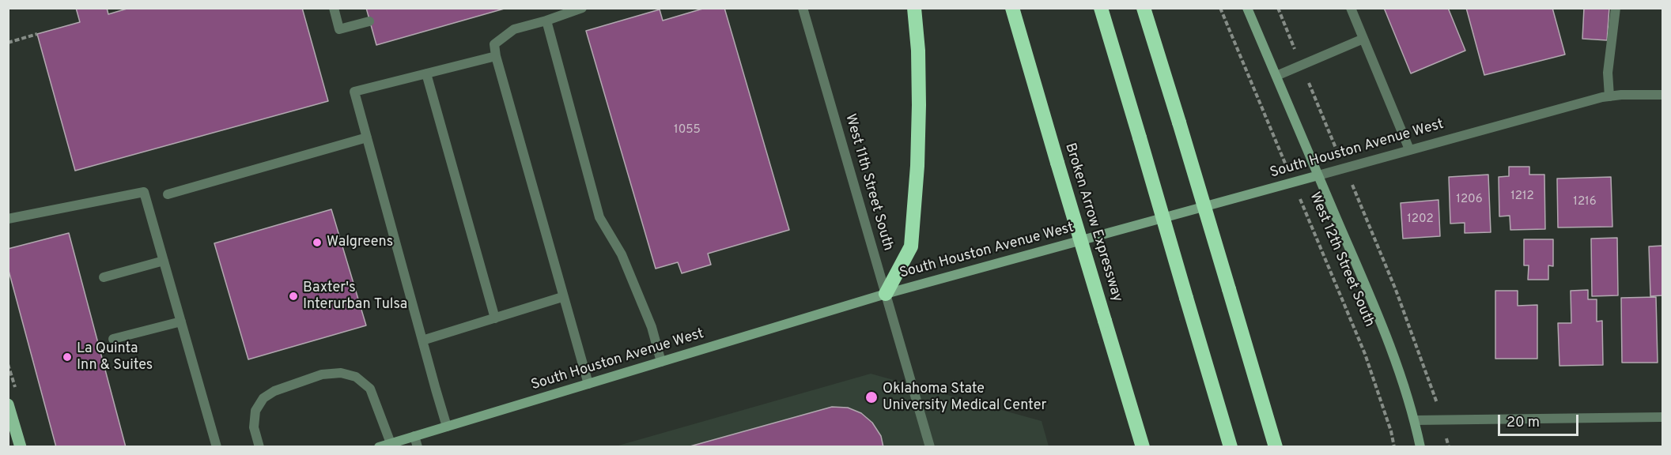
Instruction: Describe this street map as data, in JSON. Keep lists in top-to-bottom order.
{
  "streets": {
    "highway": ["Broken Arrow Expressway"],
    "main road": ["South Houston Avenue West", "West 12th Street South"],
    "street": ["West 11th Street South"]
  },
  "crossings": [
    ["South Houston Avenue West", "West 11th Street South"],
    ["South Houston Avenue West", "West 12th Street South"]
  ],
  "places": [
    "Walgreens",
    "Baxter's Interurban Tulsa",
    "La Quinta Inn & Suites",
    "Oklahoma State University Medical Center"
  ],
  "house_numbers": [
    "1055",
    "1212",
    "1206",
    "1216",
    "1202"
  ],
  "scale_bar": "20 m"
}
